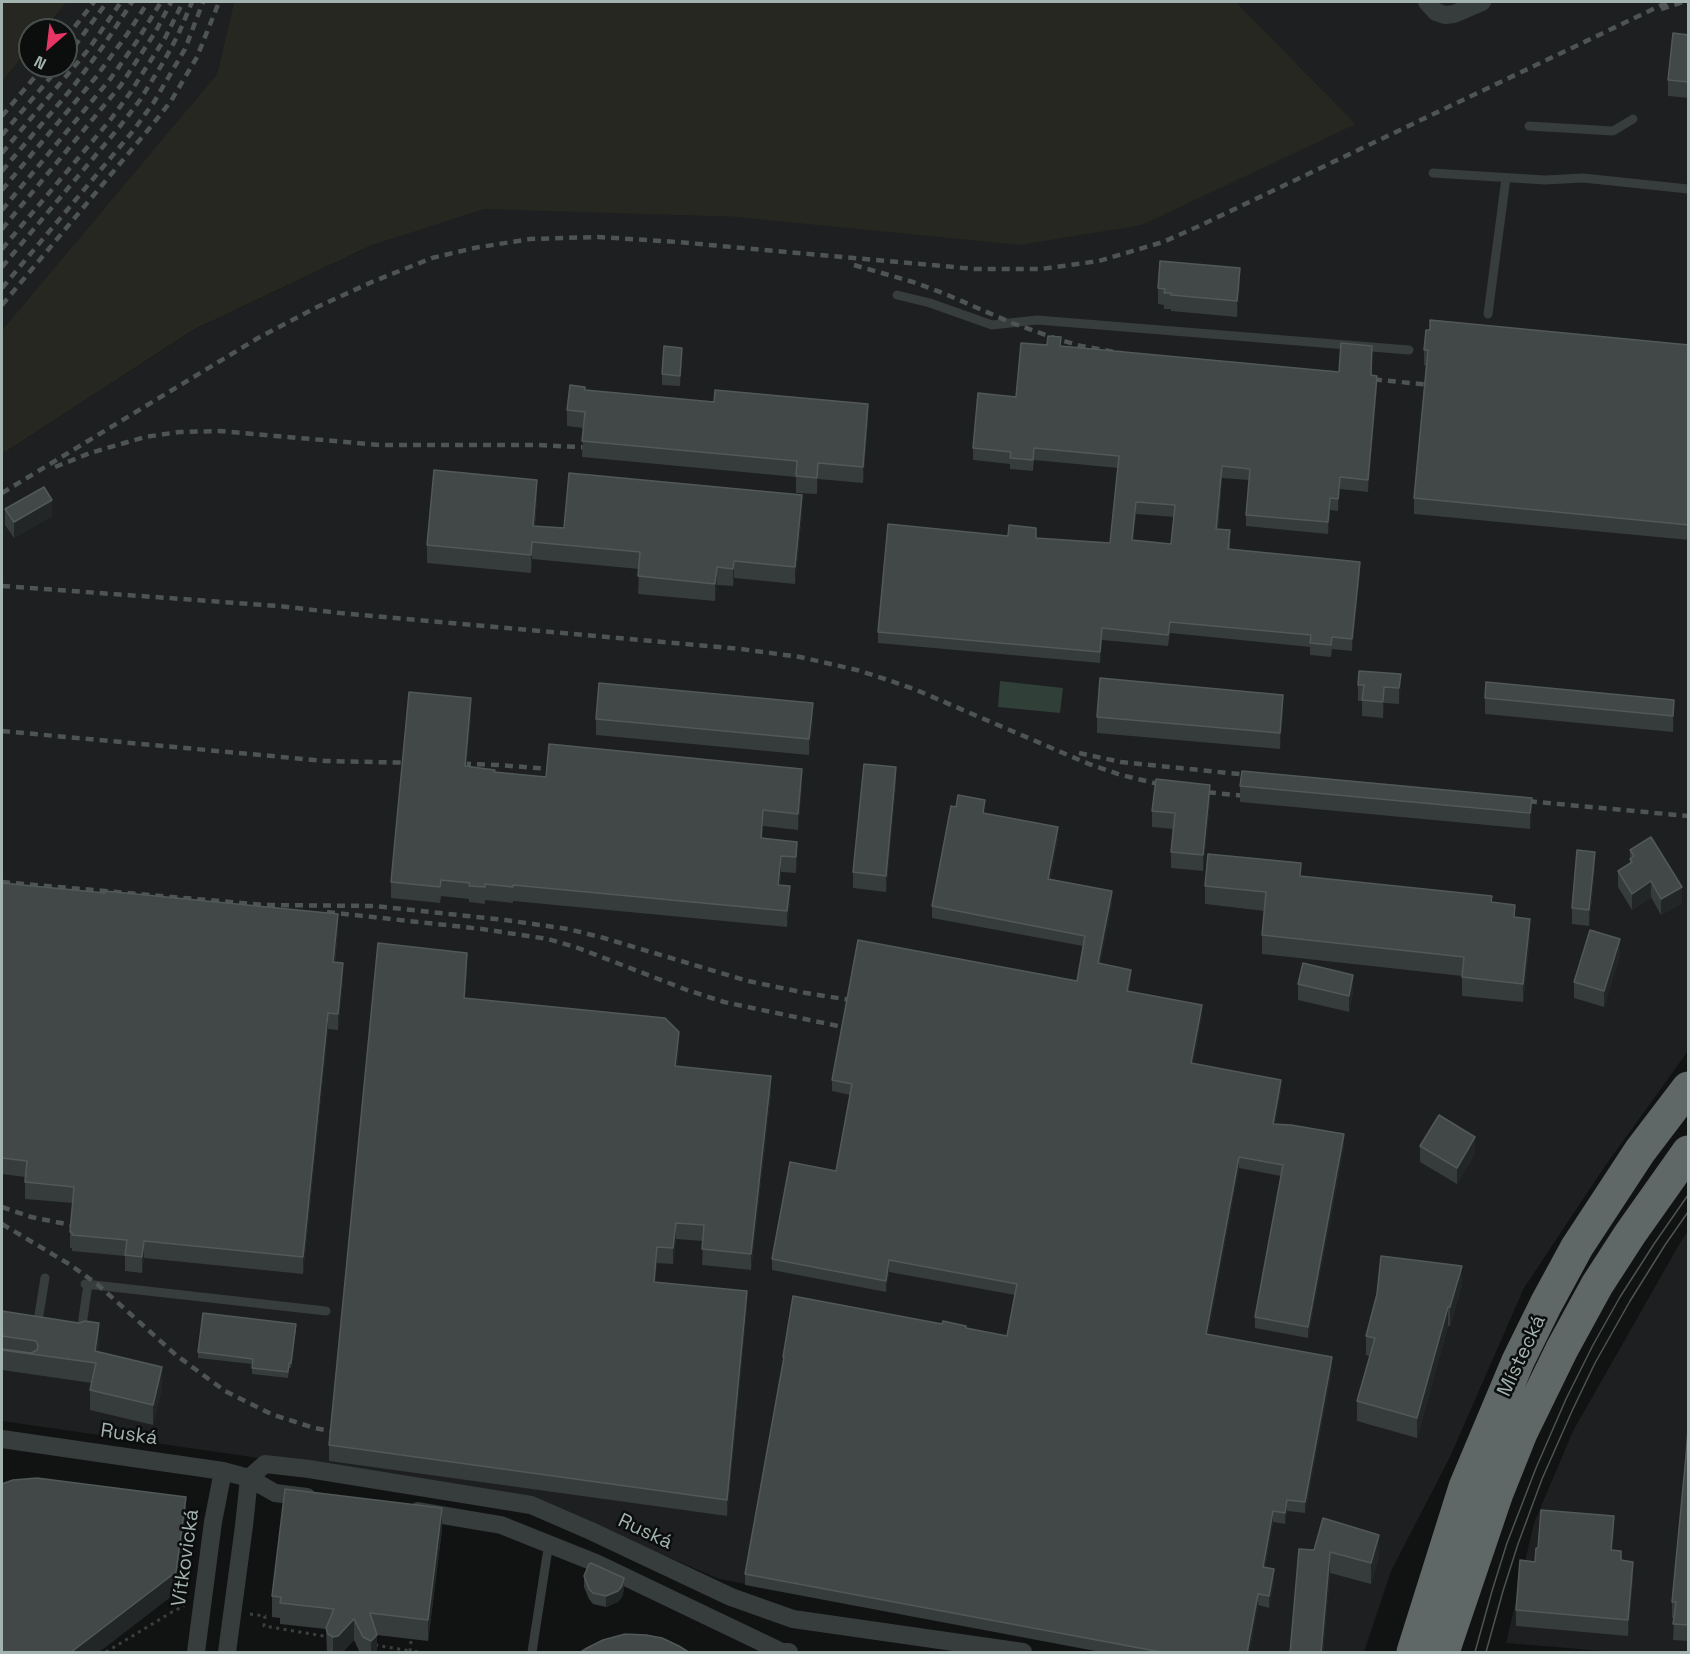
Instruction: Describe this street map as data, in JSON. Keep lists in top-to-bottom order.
{
  "streets": {
    "highway": ["Místecká"],
    "street": ["Ruská", "Vítkovická"]
  },
  "crossings": [
    ["Ruská", "Vítkovická"]
  ],
  "north": "bottom left"
}
